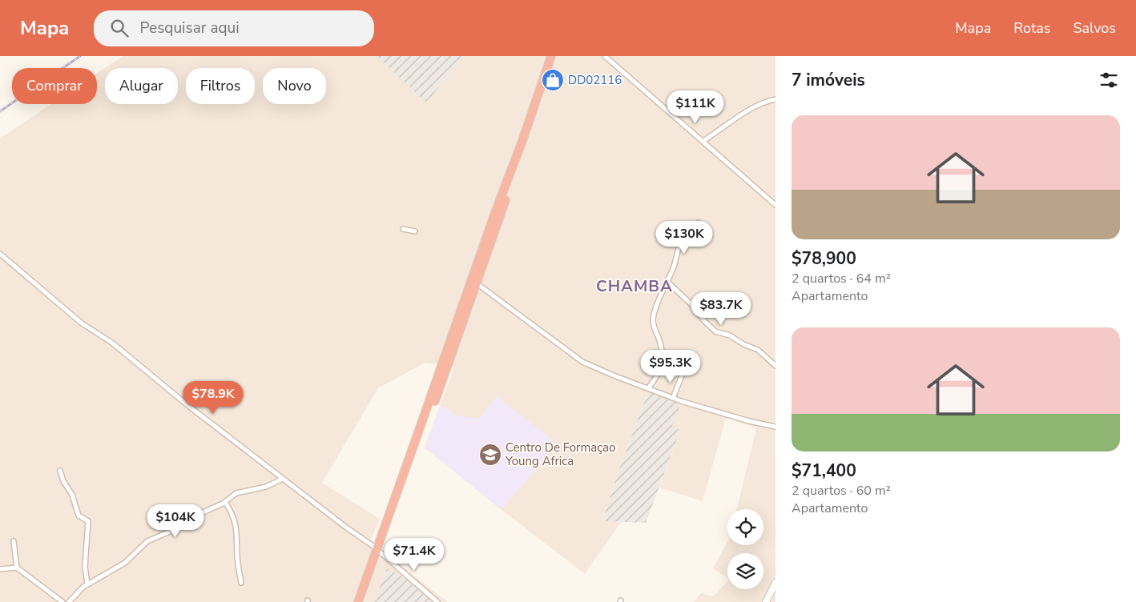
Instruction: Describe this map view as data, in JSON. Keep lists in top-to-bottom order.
{
  "districts": ["CHAMBA"],
  "places": {
    "shop": ["DD02116"],
    "school or university": ["Centro De Formaçao Young Africa"]
  },
  "page": {
    "header": "Mapa",
    "search": "Pesquisar aqui",
    "nav": ["Mapa", "Rotas", "Salvos"],
    "heading": "7 imóveis",
    "chip": [
      "Comprar",
      "Alugar",
      "Filtros",
      "Novo"
    ],
    "price": [
      "$111K",
      "$130K",
      "$83.7K",
      "$95.3K",
      "$78.9K",
      "$104K",
      "$71.4K"
    ],
    "list": [
      {
        "name": "$78,900",
        "note": "2 quartos · 64 m² · Apartamento"
      },
      {
        "name": "$71,400",
        "note": "2 quartos · 60 m² · Apartamento"
      }
    ]
  }
}
